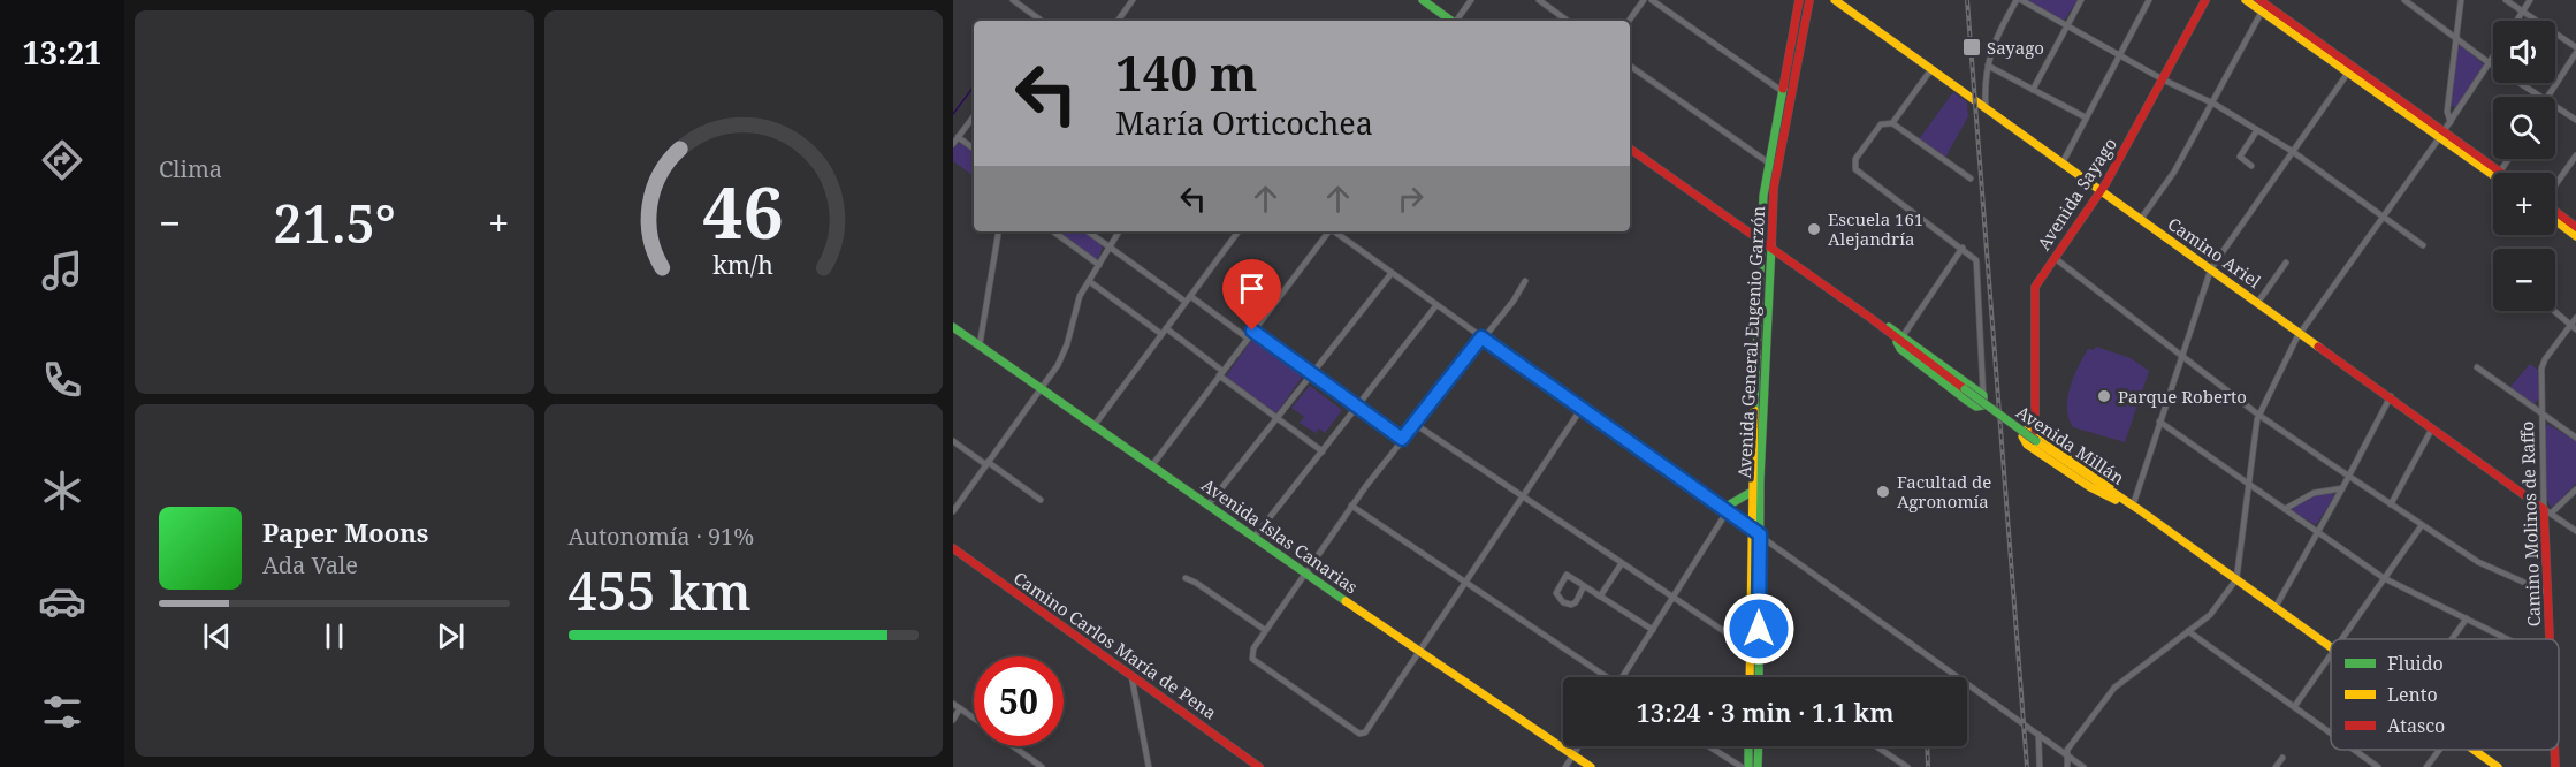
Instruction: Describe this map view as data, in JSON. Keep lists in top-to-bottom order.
{
  "streets": {
    "main road": [
      "Avenida Sayago",
      "Camino Ariel",
      "Avenida General Eugenio Garzón",
      "Avenida Millán",
      "Camino Molinos de Raffo",
      "Avenida Islas Canarias",
      "Camino Carlos María de Pena"
    ]
  },
  "crossings": [
    ["Avenida Sayago", "Camino Ariel"],
    ["Avenida Sayago", "Avenida Millán"],
    ["Camino Ariel", "Camino Molinos de Raffo"]
  ],
  "places": {
    "transit": ["Sayago"],
    "other": ["Escuela 161 Alejandría", "Parque Roberto", "Facultad de Agronomía"]
  },
  "legend": ["Fluido", "Lento", "Atasco"],
  "page": {
    "tabs": "13:21",
    "tile": [
      "Clima",
      ["Autonomía · 91%", "455 km"]
    ],
    "map_buttons": ["+", "−"],
    "turn": ["140 m", "María Orticochea"],
    "heat": ["−", "21.5°", "+"],
    "song": ["Paper Moons", "Ada Vale"],
    "limit": "50",
    "trip": "13:24 · 3 min · 1.1 km",
    "gauge": ["46", "km/h"]
  }
}
